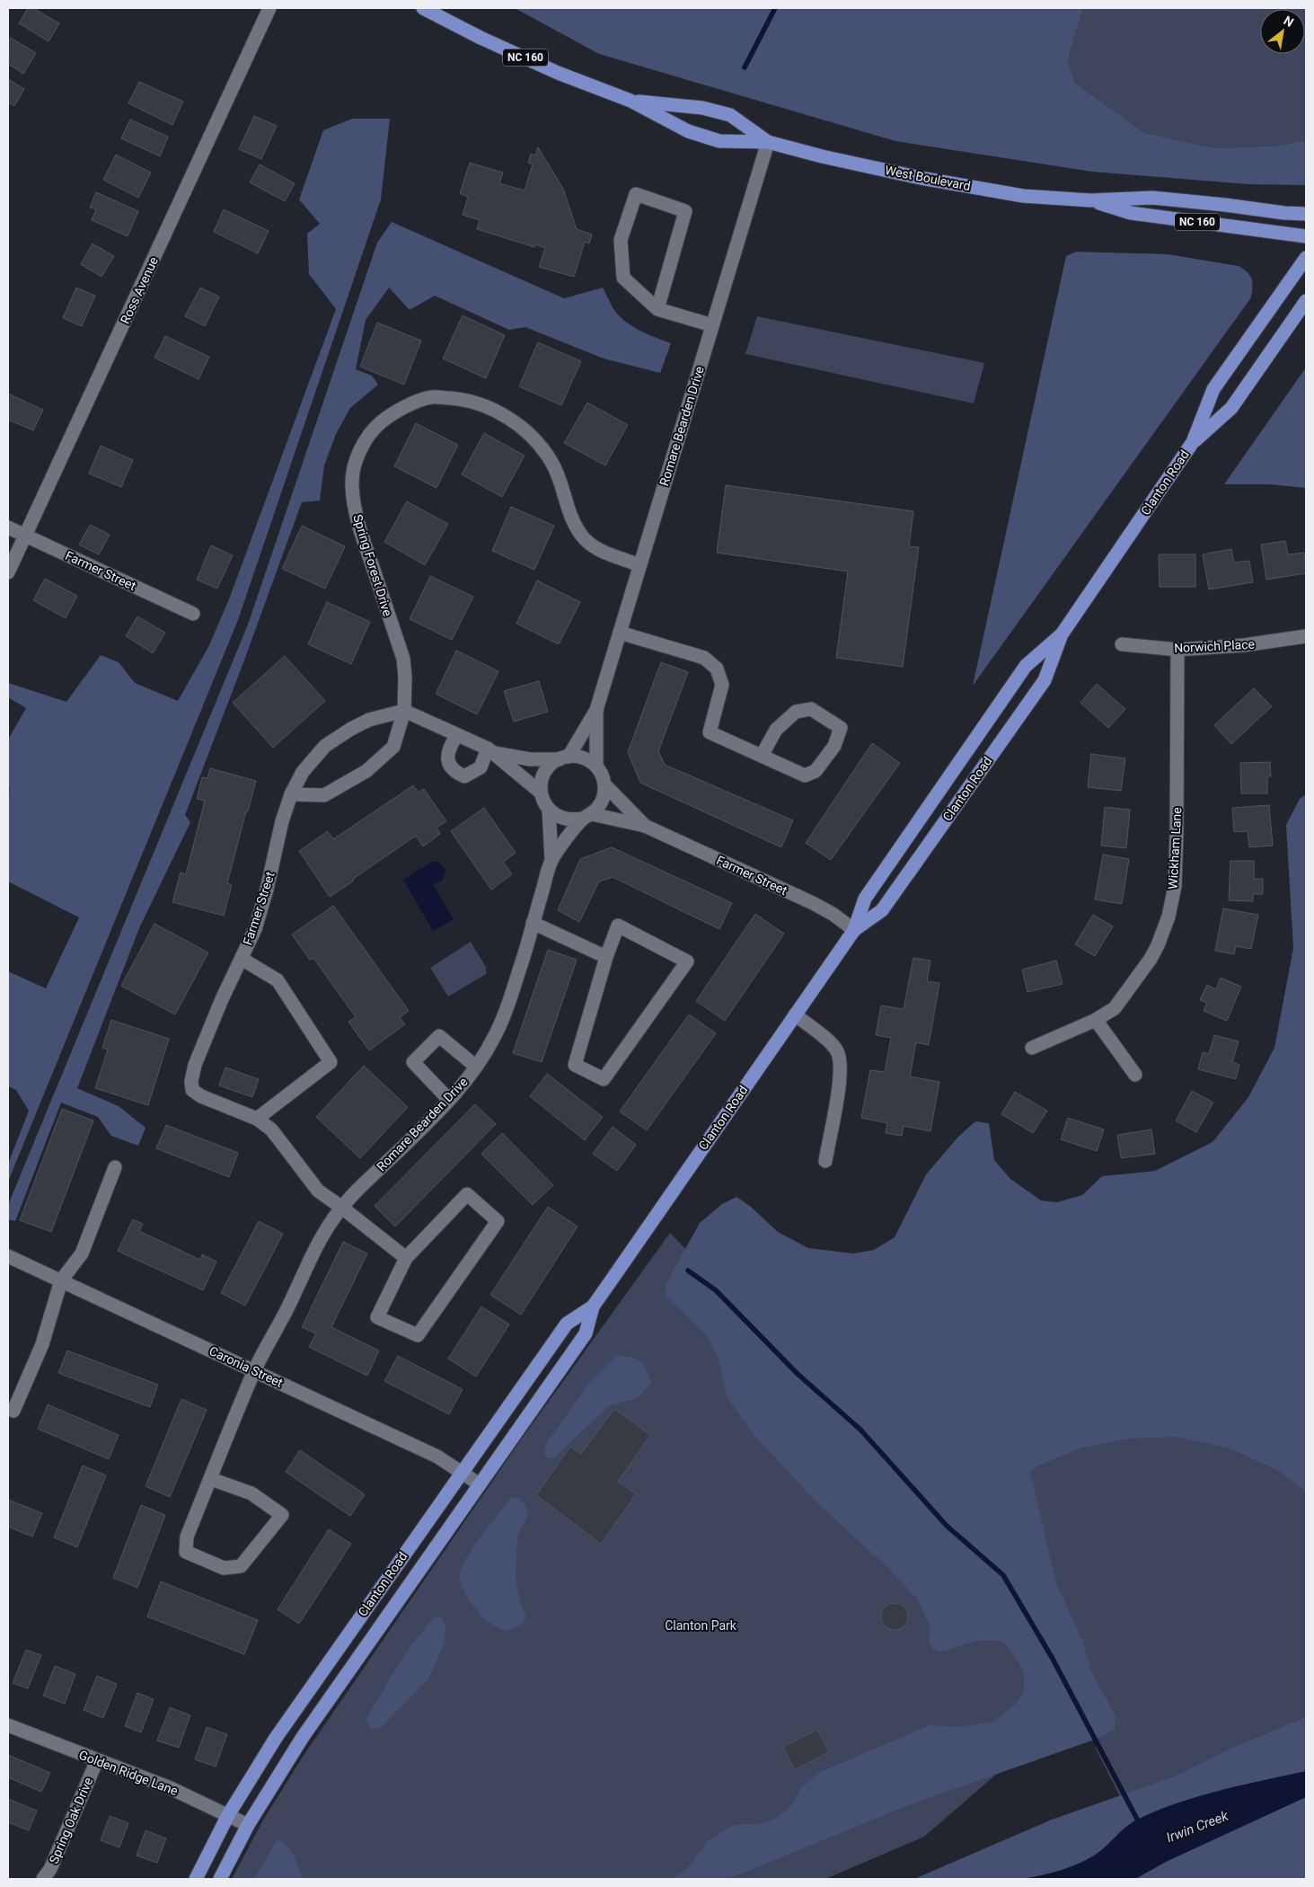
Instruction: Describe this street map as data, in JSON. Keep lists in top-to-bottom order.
{
  "streets": {
    "main road": ["NC 160", "West Boulevard", "Clanton Road"],
    "street": [
      "Ross Avenue",
      "Romare Bearden Drive",
      "Spring Forest Drive",
      "Farmer Street",
      "Norwich Place",
      "Wickham Lane",
      "Caronia Street",
      "Golden Ridge Lane",
      "Spring Oak Drive"
    ]
  },
  "crossings": [
    ["West Boulevard", "Romare Bearden Drive"],
    ["Ross Avenue", "Farmer Street"],
    ["Romare Bearden Drive", "Spring Forest Drive"],
    ["Romare Bearden Drive", "Farmer Street"],
    ["Romare Bearden Drive", "Caronia Street"],
    ["Clanton Road", "Farmer Street"],
    ["Clanton Road", "Caronia Street"],
    ["Clanton Road", "Golden Ridge Lane"],
    ["Spring Forest Drive", "Farmer Street"],
    ["Norwich Place", "Wickham Lane"],
    ["Golden Ridge Lane", "Spring Oak Drive"]
  ],
  "water": ["Irwin Creek"],
  "parks": ["Clanton Park"],
  "north": "top right"
}
